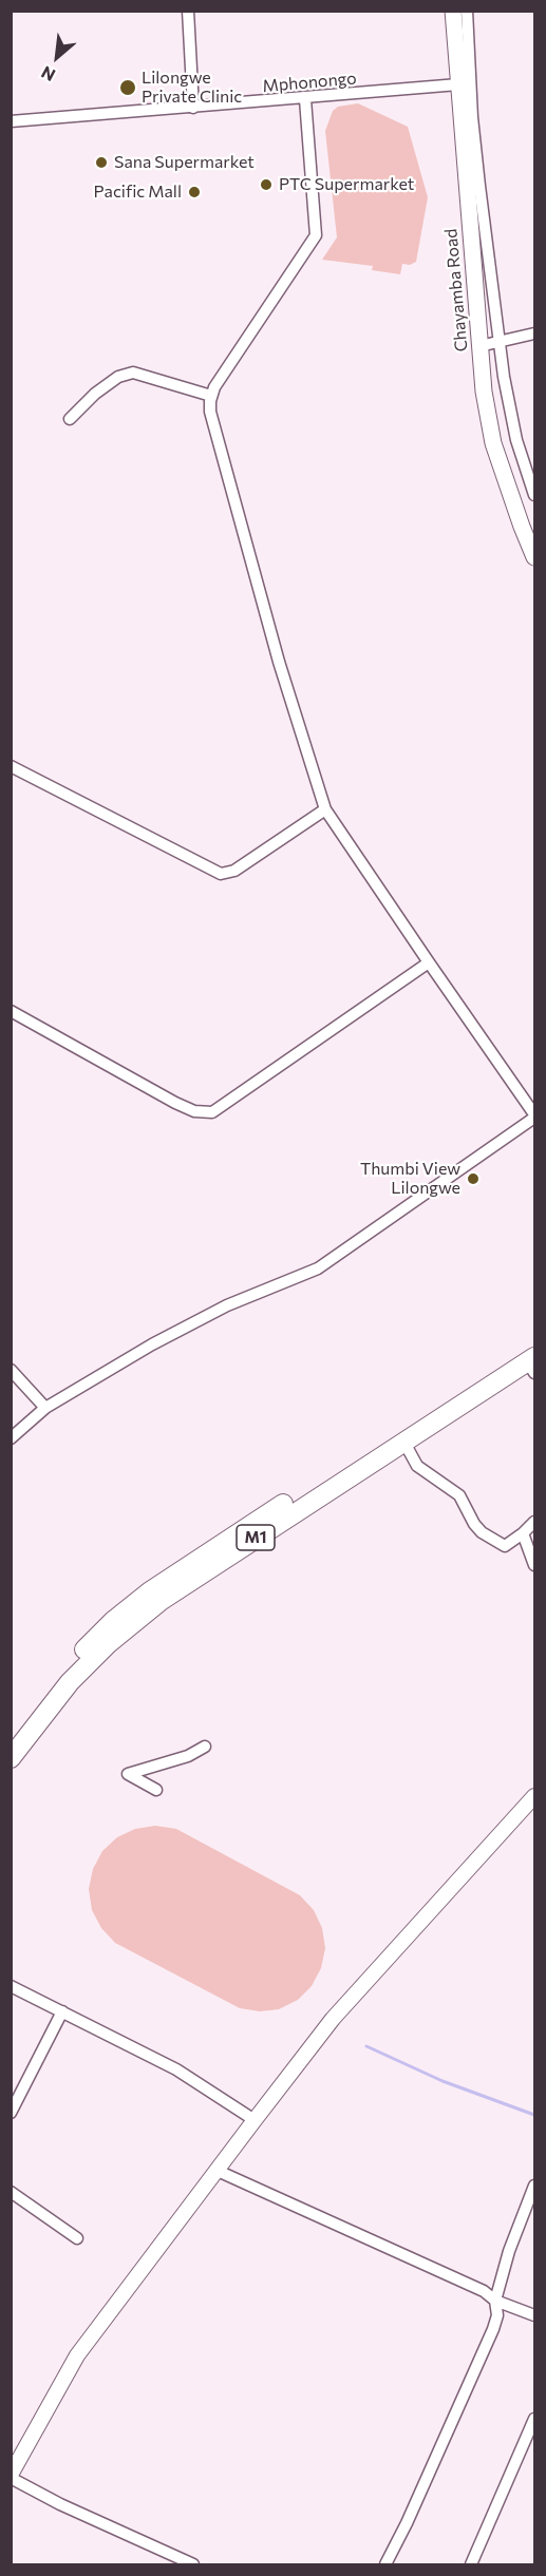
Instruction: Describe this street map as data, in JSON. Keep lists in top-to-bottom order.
{
  "streets": {
    "highway": ["M1"],
    "main road": ["Chayamba Road"],
    "street": ["Mphonongo"]
  },
  "crossings": [
    ["Mphonongo", "Chayamba Road"]
  ],
  "places": [
    "Lilongwe Private Clinic",
    "Sana Supermarket",
    "PTC Supermarket",
    "Pacific Mall",
    "Thumbi View Lilongwe"
  ],
  "north": "bottom left"
}
